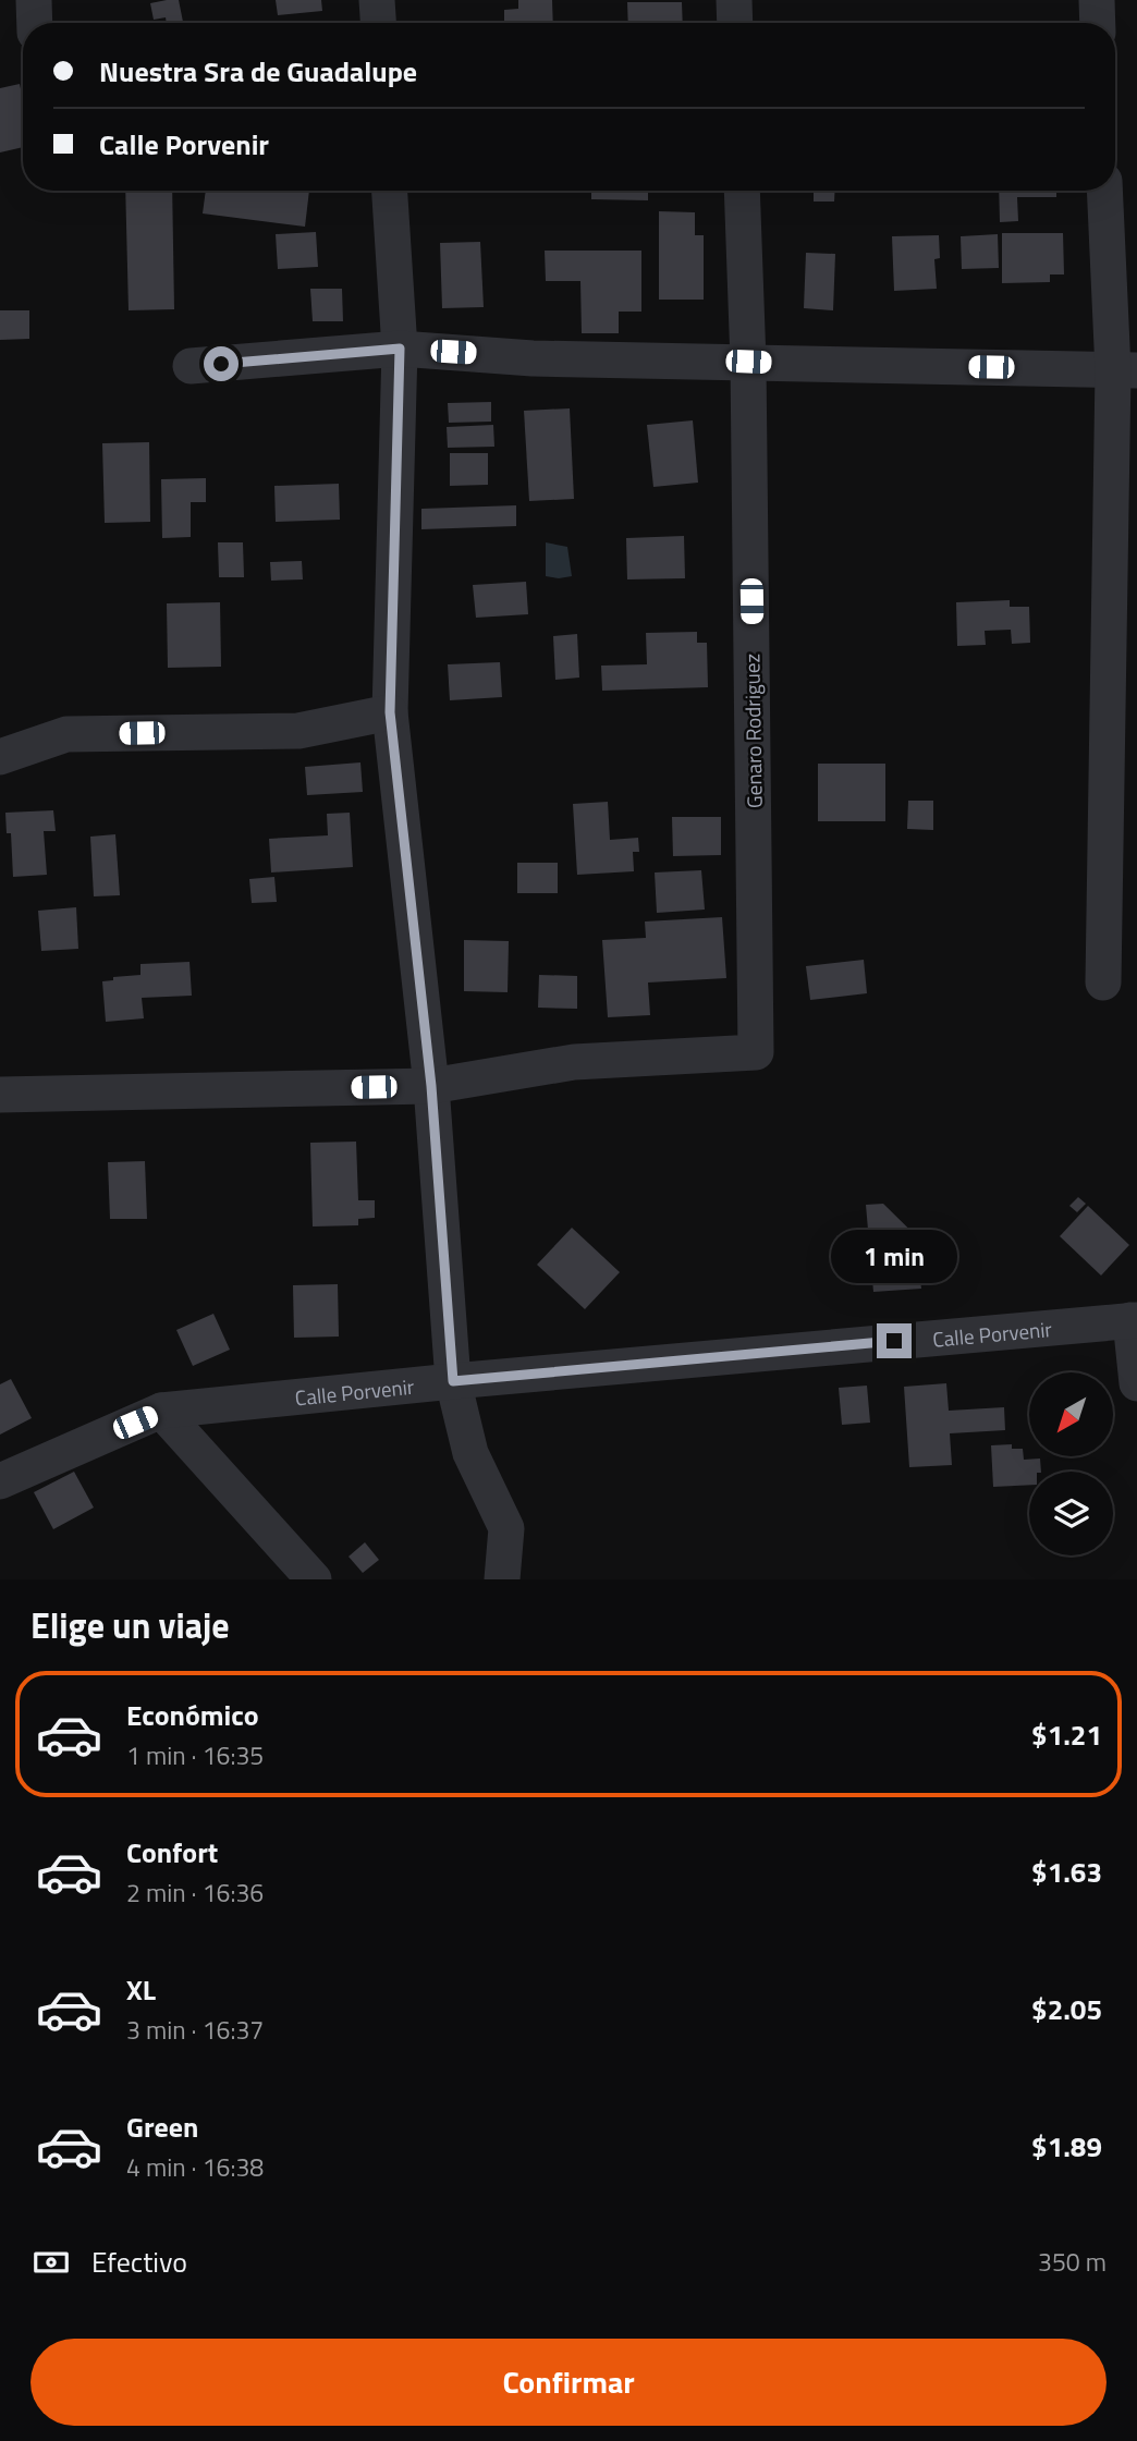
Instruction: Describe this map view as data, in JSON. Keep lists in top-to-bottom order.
{
  "streets": {
    "street": ["Genaro Rodriguez", "Calle Porvenir"]
  },
  "north": "bottom left",
  "page": {
    "banner": ["Nuestra Sra de Guadalupe", "Calle Porvenir"],
    "bubble": "1 min",
    "heading": "Elige un viaje",
    "list": [
      {
        "name": "Económico",
        "note": "1 min · 16:35",
        "value": "$1.21"
      },
      {
        "name": "Confort",
        "note": "2 min · 16:36",
        "value": "$1.63"
      },
      {
        "name": "XL",
        "note": "3 min · 16:37",
        "value": "$2.05"
      },
      {
        "name": "Green",
        "note": "4 min · 16:38",
        "value": "$1.89"
      }
    ],
    "pay": ["Efectivo", "350 m"],
    "buttons": "Confirmar"
  }
}
